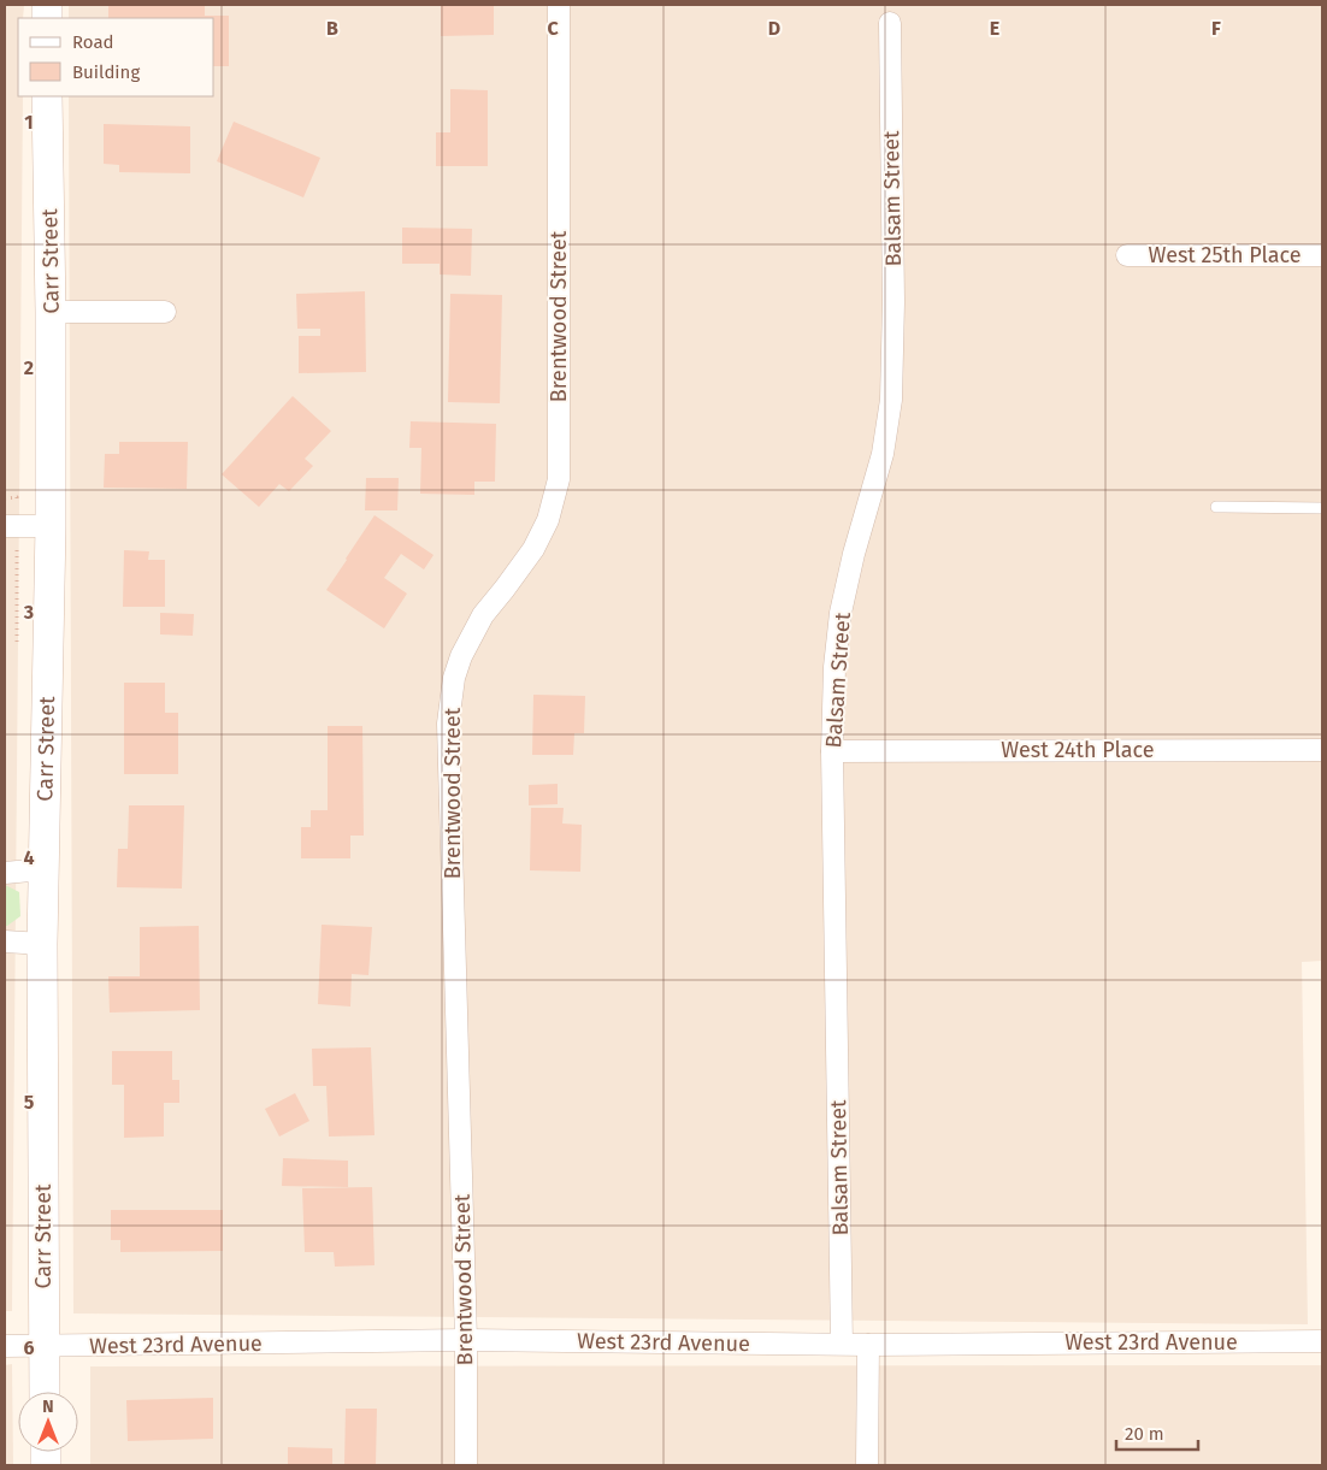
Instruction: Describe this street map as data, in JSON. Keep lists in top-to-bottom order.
{
  "streets": {
    "street": [
      "Balsam Street",
      "West 25th Place",
      "Carr Street",
      "Brentwood Street",
      "West 24th Place",
      "West 23rd Avenue"
    ]
  },
  "crossings": [
    ["Balsam Street", "West 24th Place"],
    ["Balsam Street", "West 23rd Avenue"],
    ["Carr Street", "West 23rd Avenue"],
    ["Brentwood Street", "West 23rd Avenue"]
  ],
  "legend": ["Road", "Building"],
  "scale_bar": "20 m",
  "north": "top",
  "grid": {
    "columns": [
      "B",
      "C",
      "D",
      "E",
      "F"
    ],
    "rows": [
      "1",
      "2",
      "3",
      "4",
      "5",
      "6"
    ]
  }
}
